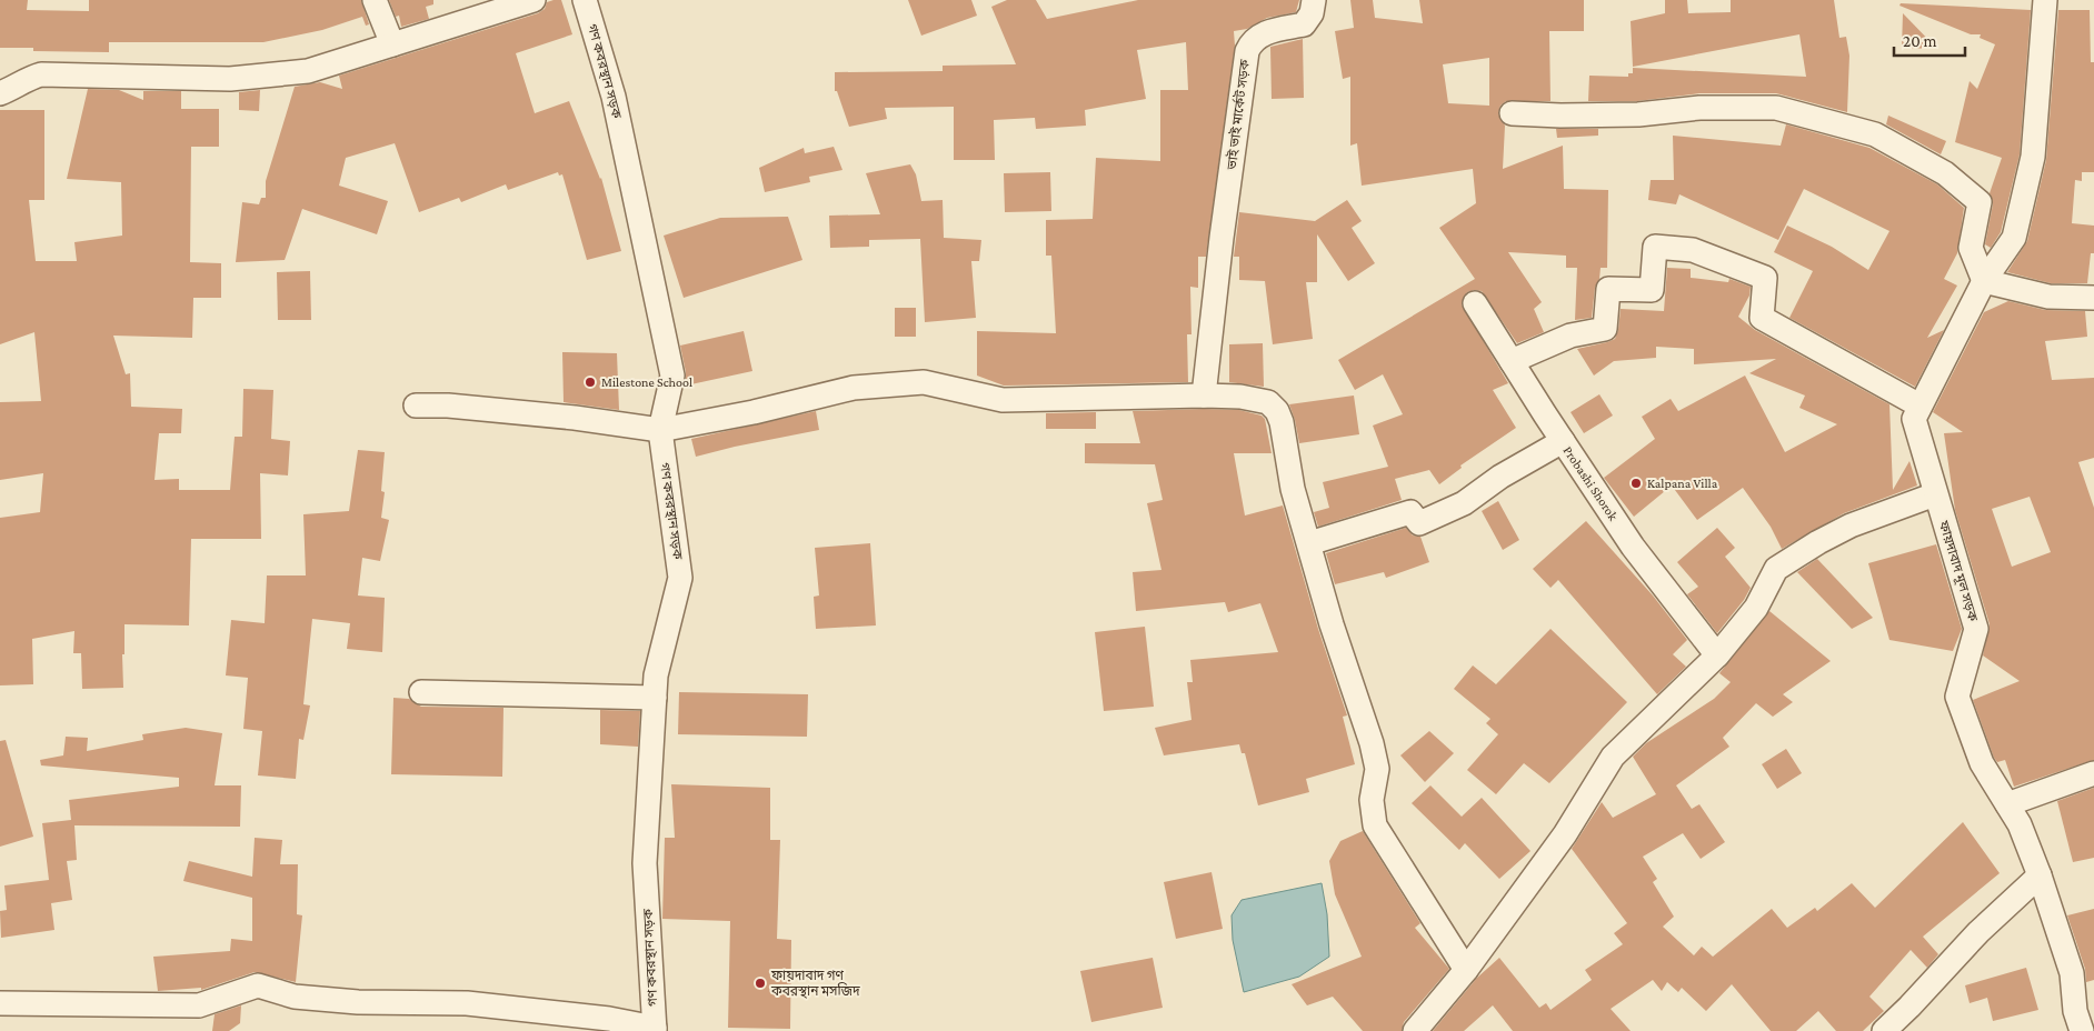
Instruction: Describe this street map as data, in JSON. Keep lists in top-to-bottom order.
{
  "streets": {
    "street": [
      "গণ কবরস্থান সড়ক",
      "ভাই ভাই মার্কেট সড়ক",
      "Probashi Shorok",
      "ফায়দাবাদ মূল সড়ক"
    ]
  },
  "places": ["Milestone School", "Kalpana Villa", "ফায়দাবাদ গণ কবরস্থান মসজিদ"],
  "scale_bar": "20 m"
}
